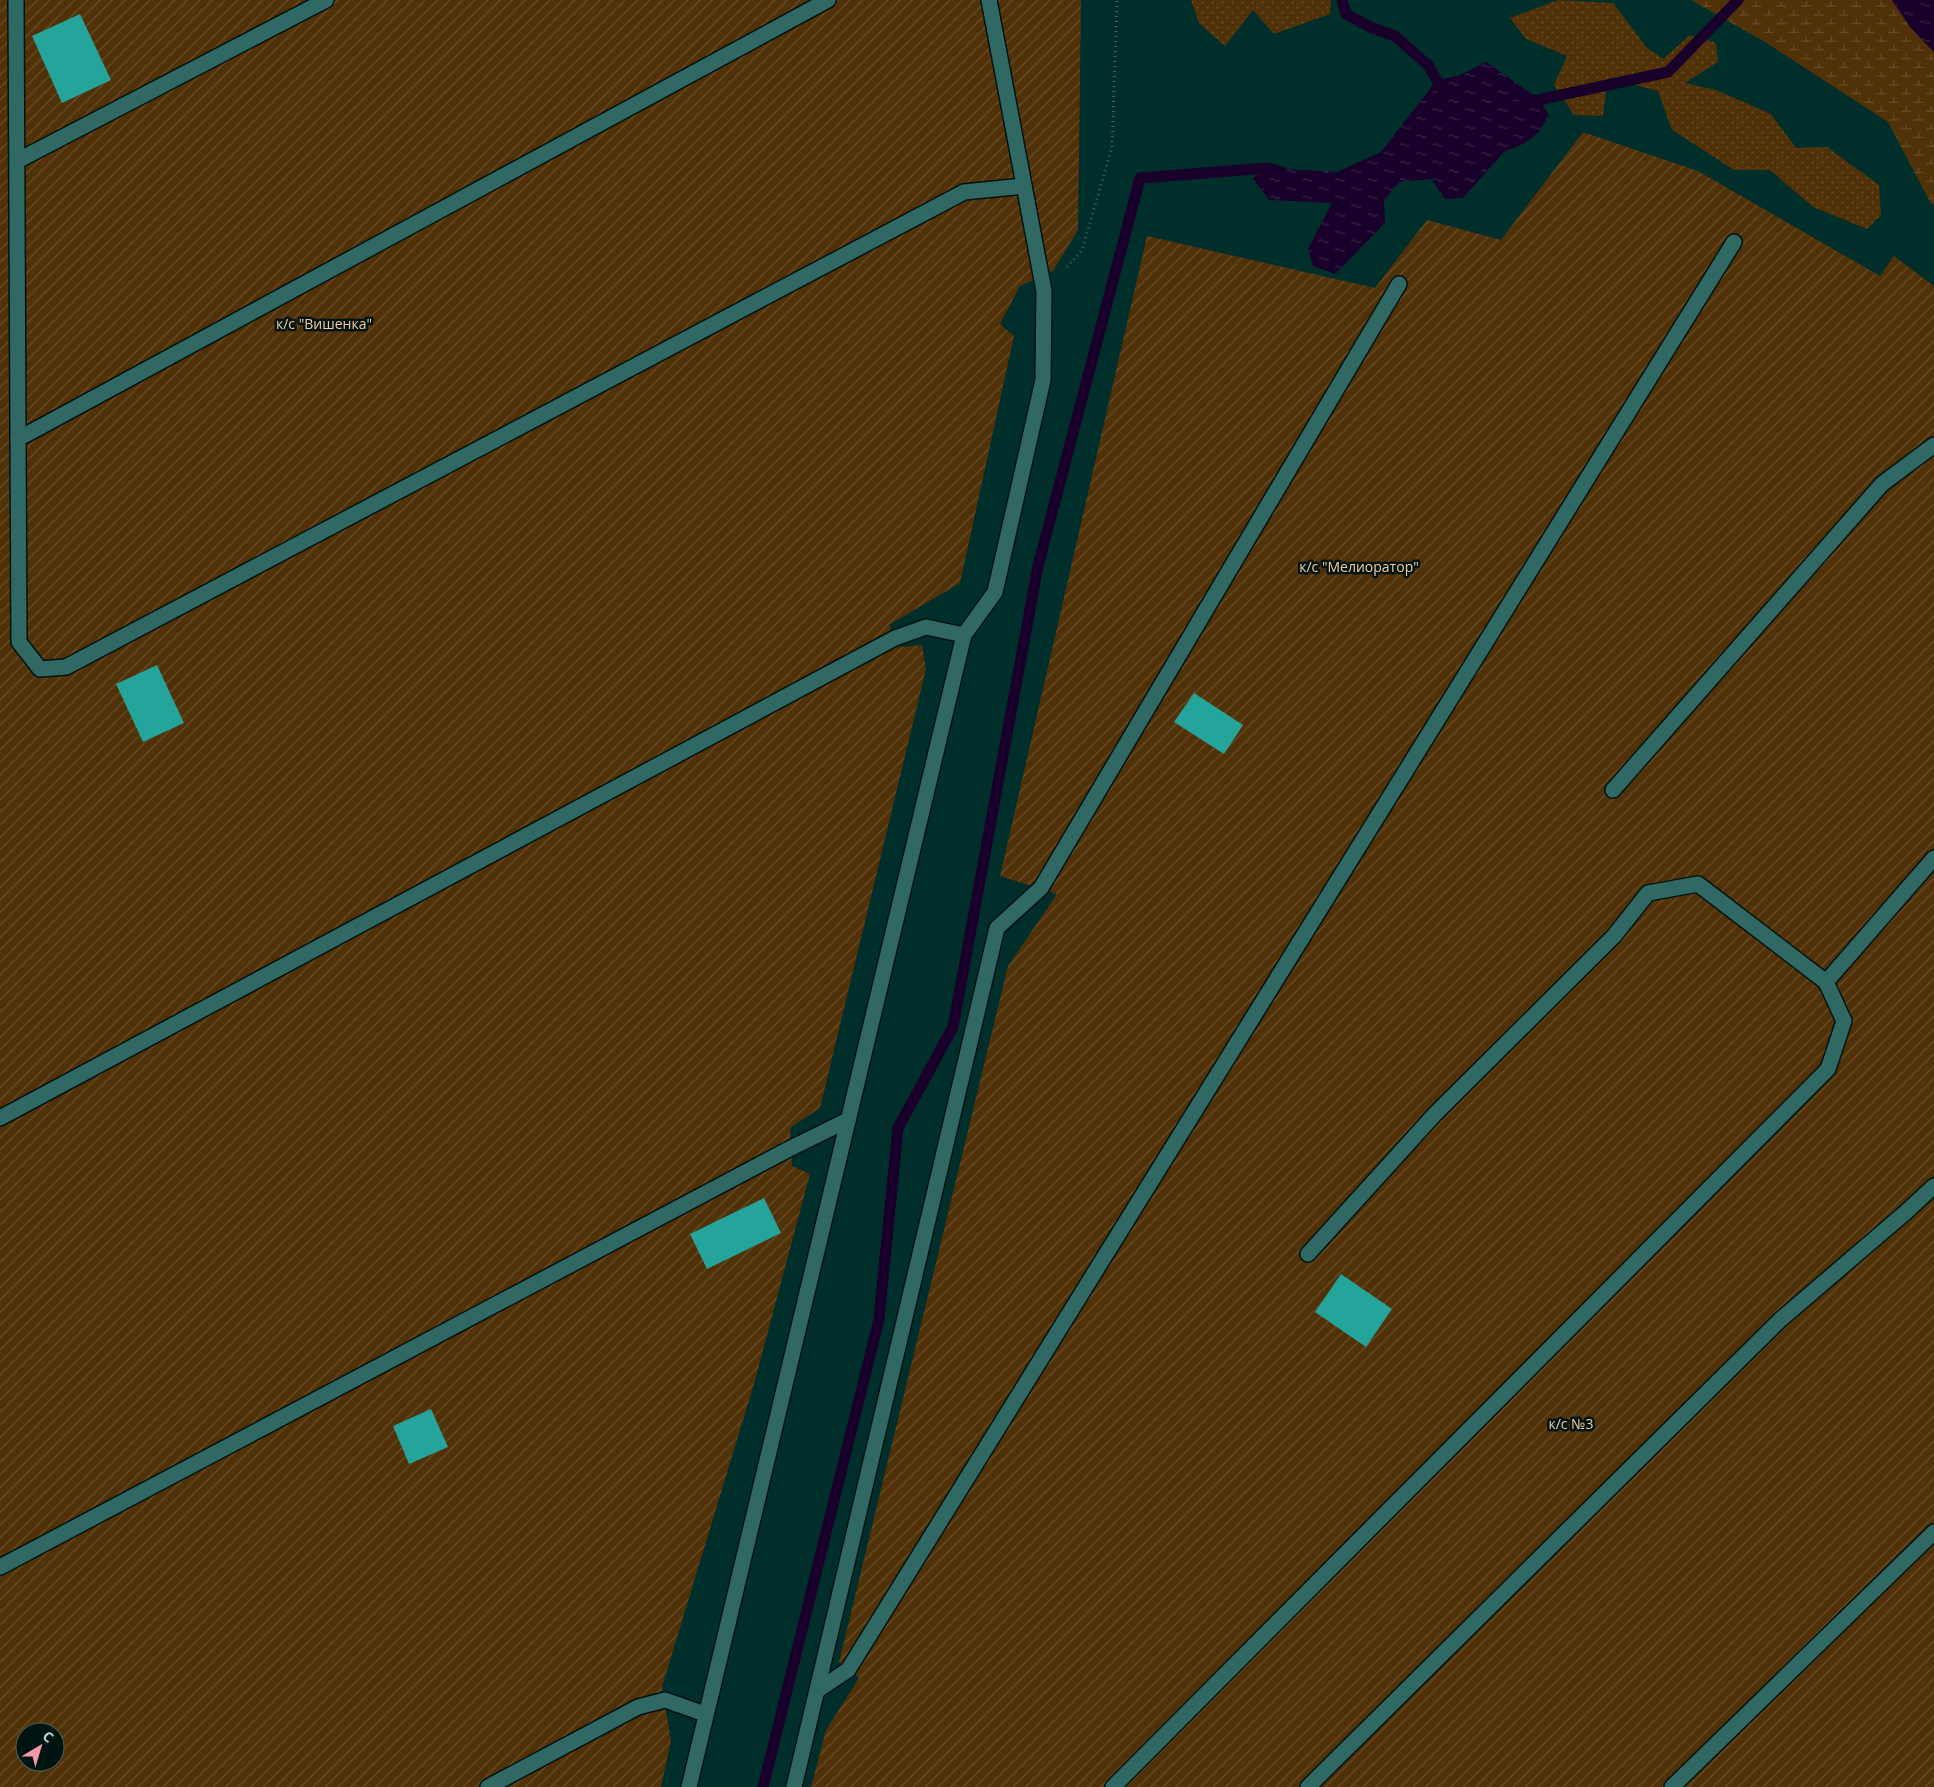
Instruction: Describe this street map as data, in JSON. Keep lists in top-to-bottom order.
{
  "parks": ["к/с \"Вишенка\"", "к/с \"Мелиоратор\"", "к/с №3"],
  "north": "top right"
}
